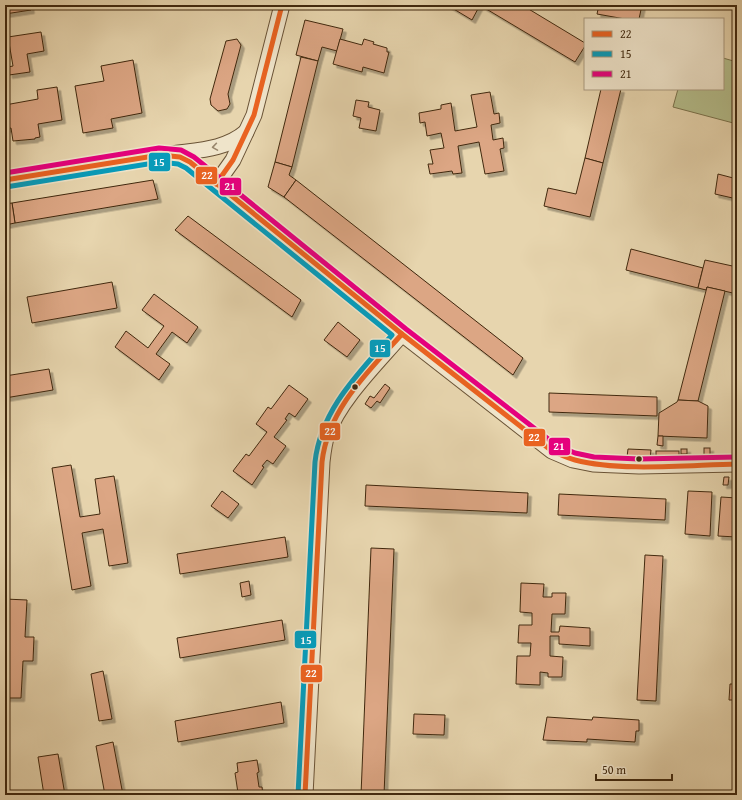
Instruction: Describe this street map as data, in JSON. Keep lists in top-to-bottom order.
{
  "lines": ["transit line 22", "transit line 21", "transit line 15"],
  "legend": ["22", "15", "21"],
  "scale_bar": "50 m"
}
